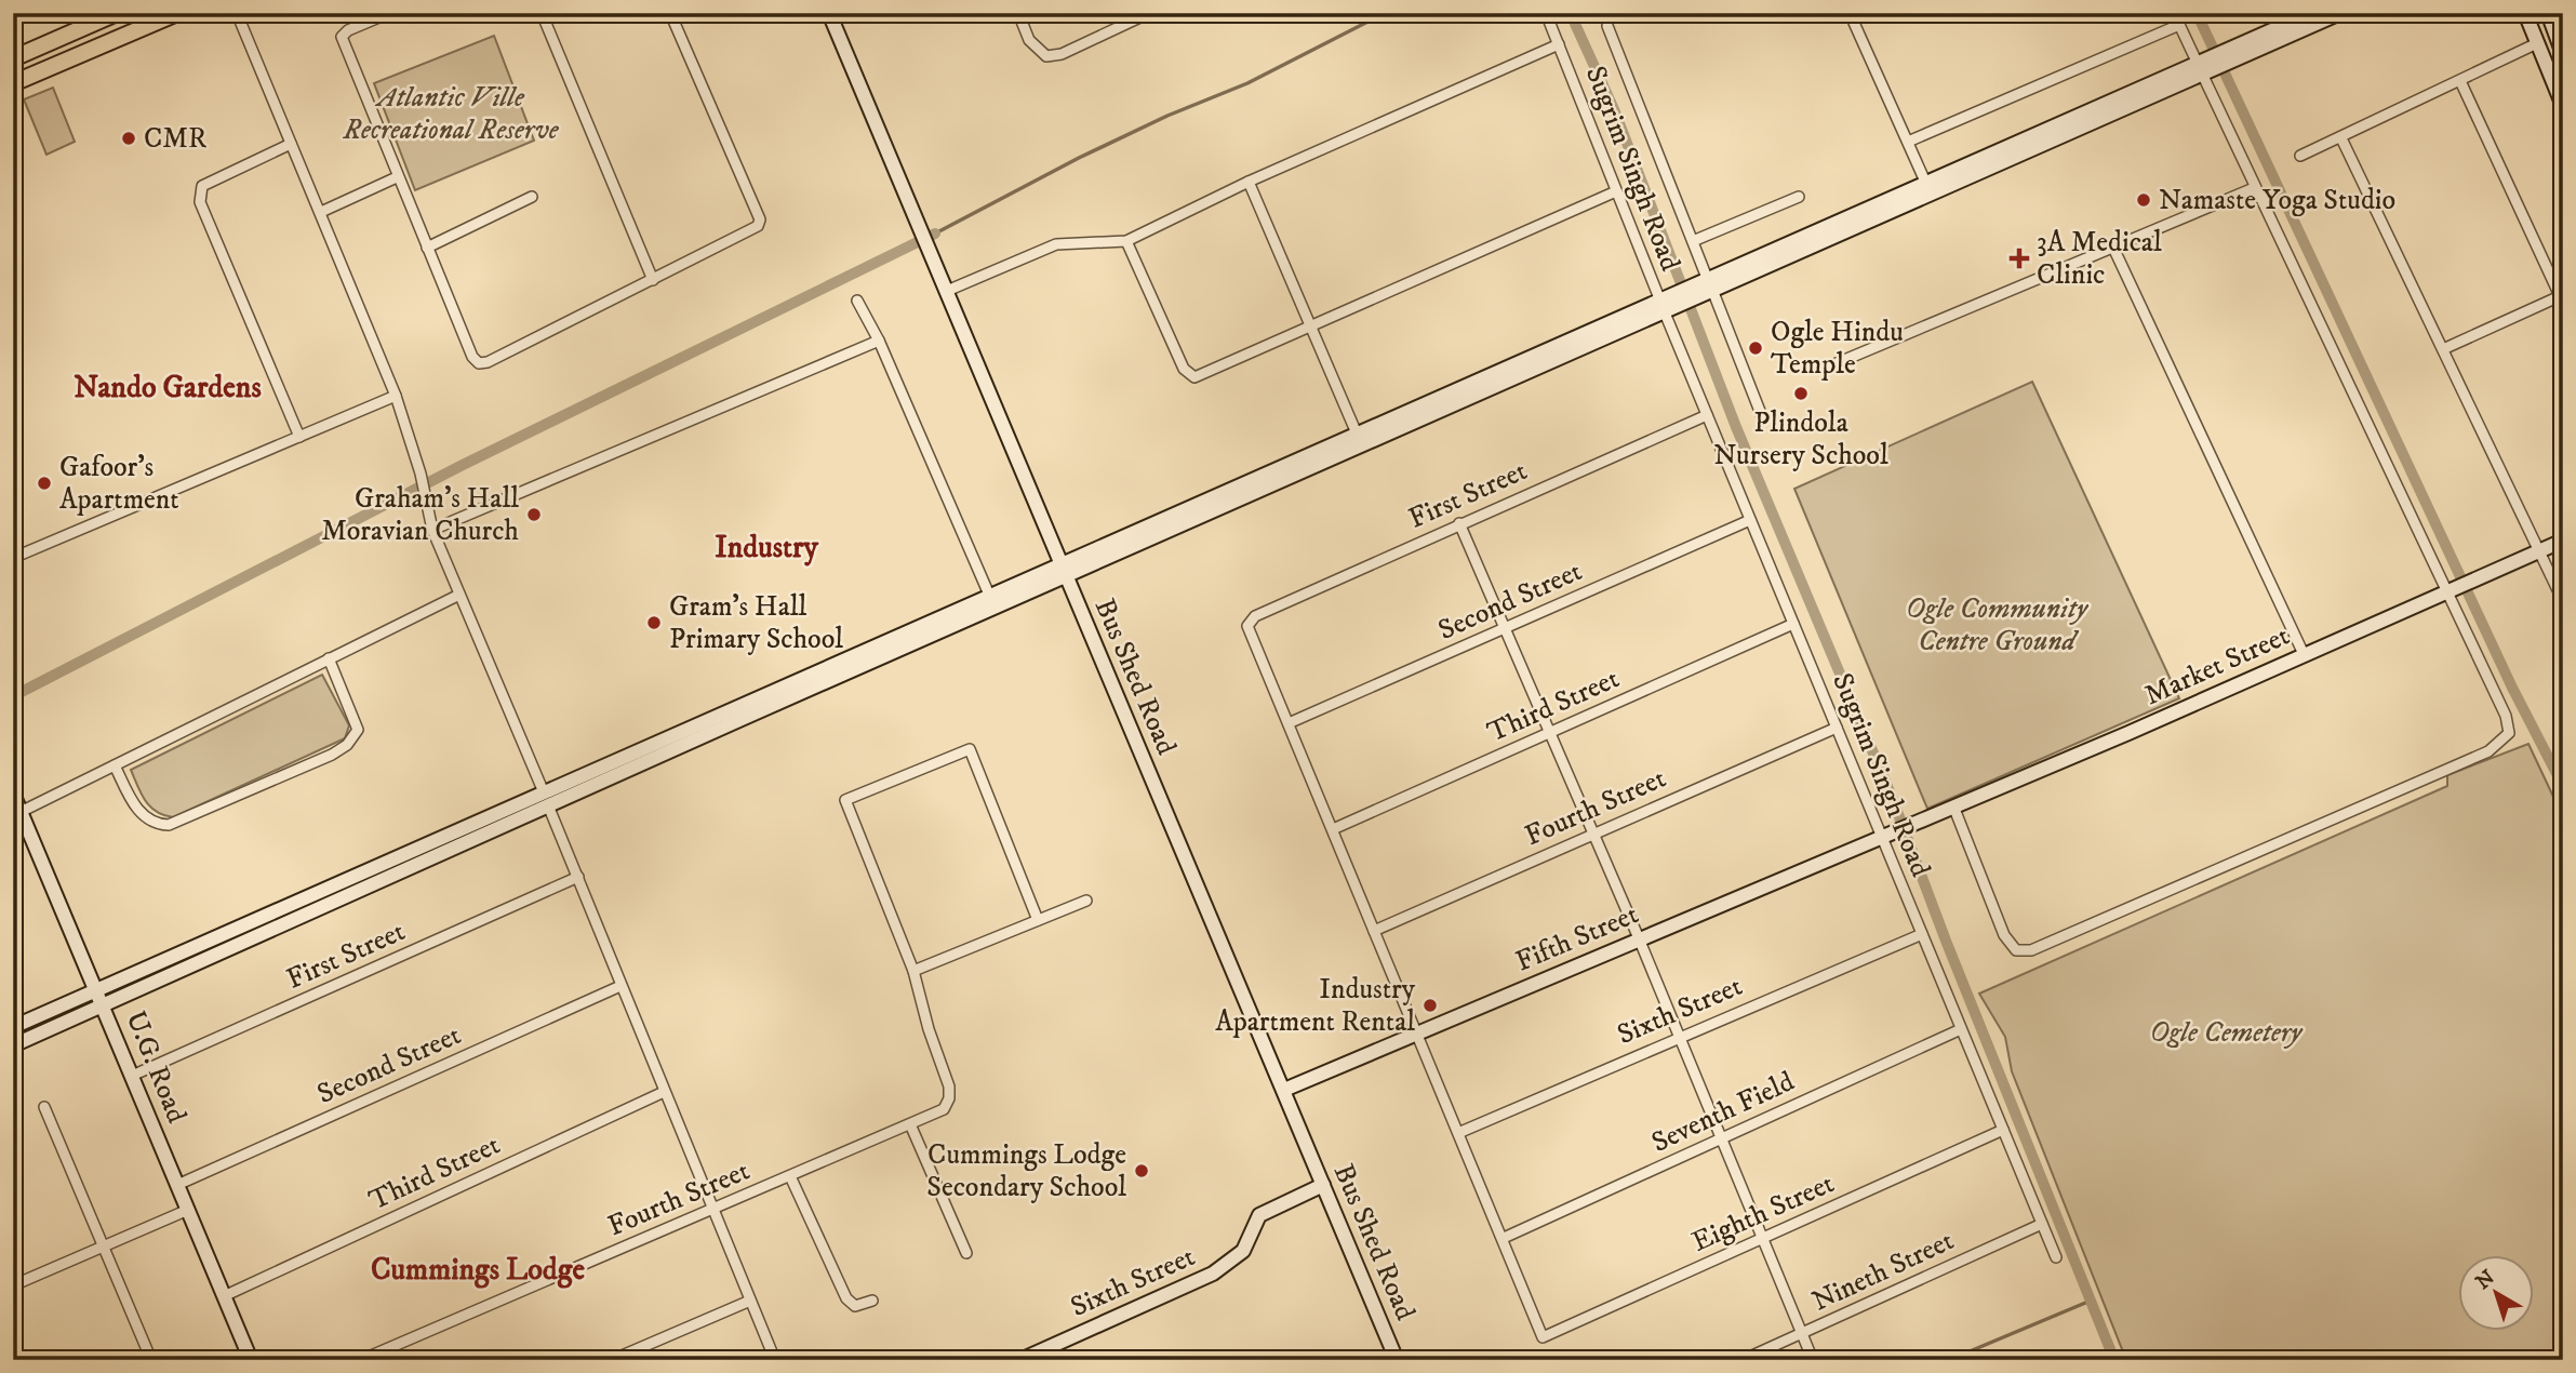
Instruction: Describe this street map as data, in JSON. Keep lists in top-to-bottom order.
{
  "streets": {
    "main road": [
      "Market Street",
      "Bus Shed Road",
      "Fifth Street",
      "Sixth Street",
      "U.G. Road"
    ],
    "street": [
      "Sugrim Singh Road",
      "First Street",
      "Second Street",
      "Third Street",
      "Fourth Street",
      "Seventh Field",
      "Eighth Street",
      "Nineth Street"
    ]
  },
  "crossings": [
    ["Sugrim Singh Road", "First Street"],
    ["Sugrim Singh Road", "Second Street"],
    ["Sugrim Singh Road", "Market Street"],
    ["Sugrim Singh Road", "Third Street"],
    ["Sugrim Singh Road", "Fourth Street"],
    ["Sugrim Singh Road", "Fifth Street"],
    ["Sugrim Singh Road", "Sixth Street"],
    ["Sugrim Singh Road", "Seventh Field"],
    ["Sugrim Singh Road", "Eighth Street"],
    ["Sugrim Singh Road", "Nineth Street"],
    ["First Street", "Second Street"],
    ["First Street", "U.G. Road"],
    ["Second Street", "U.G. Road"],
    ["Market Street", "Fifth Street"],
    ["Bus Shed Road", "Fifth Street"],
    ["Bus Shed Road", "Sixth Street"],
    ["Third Street", "U.G. Road"],
    ["Seventh Field", "Eighth Street"]
  ],
  "districts": ["Nando Gardens", "Industry", "Cummings Lodge"],
  "parks": ["Atlantic Ville Recreational Reserve", "Ogle Community Centre Ground", "Ogle Cemetery"],
  "places": {
    "other": [
      "CMR",
      "Namaste Yoga Studio",
      "Ogle Hindu Temple",
      "Plindola Nursery School",
      "Gafoor's Apartment",
      "Graham's Hall Moravian Church",
      "Gram's Hall Primary School",
      "Industry Apartment Rental",
      "Cummings Lodge Secondary School"
    ],
    "health": ["3A Medical Clinic"]
  },
  "north": "top left"
}
